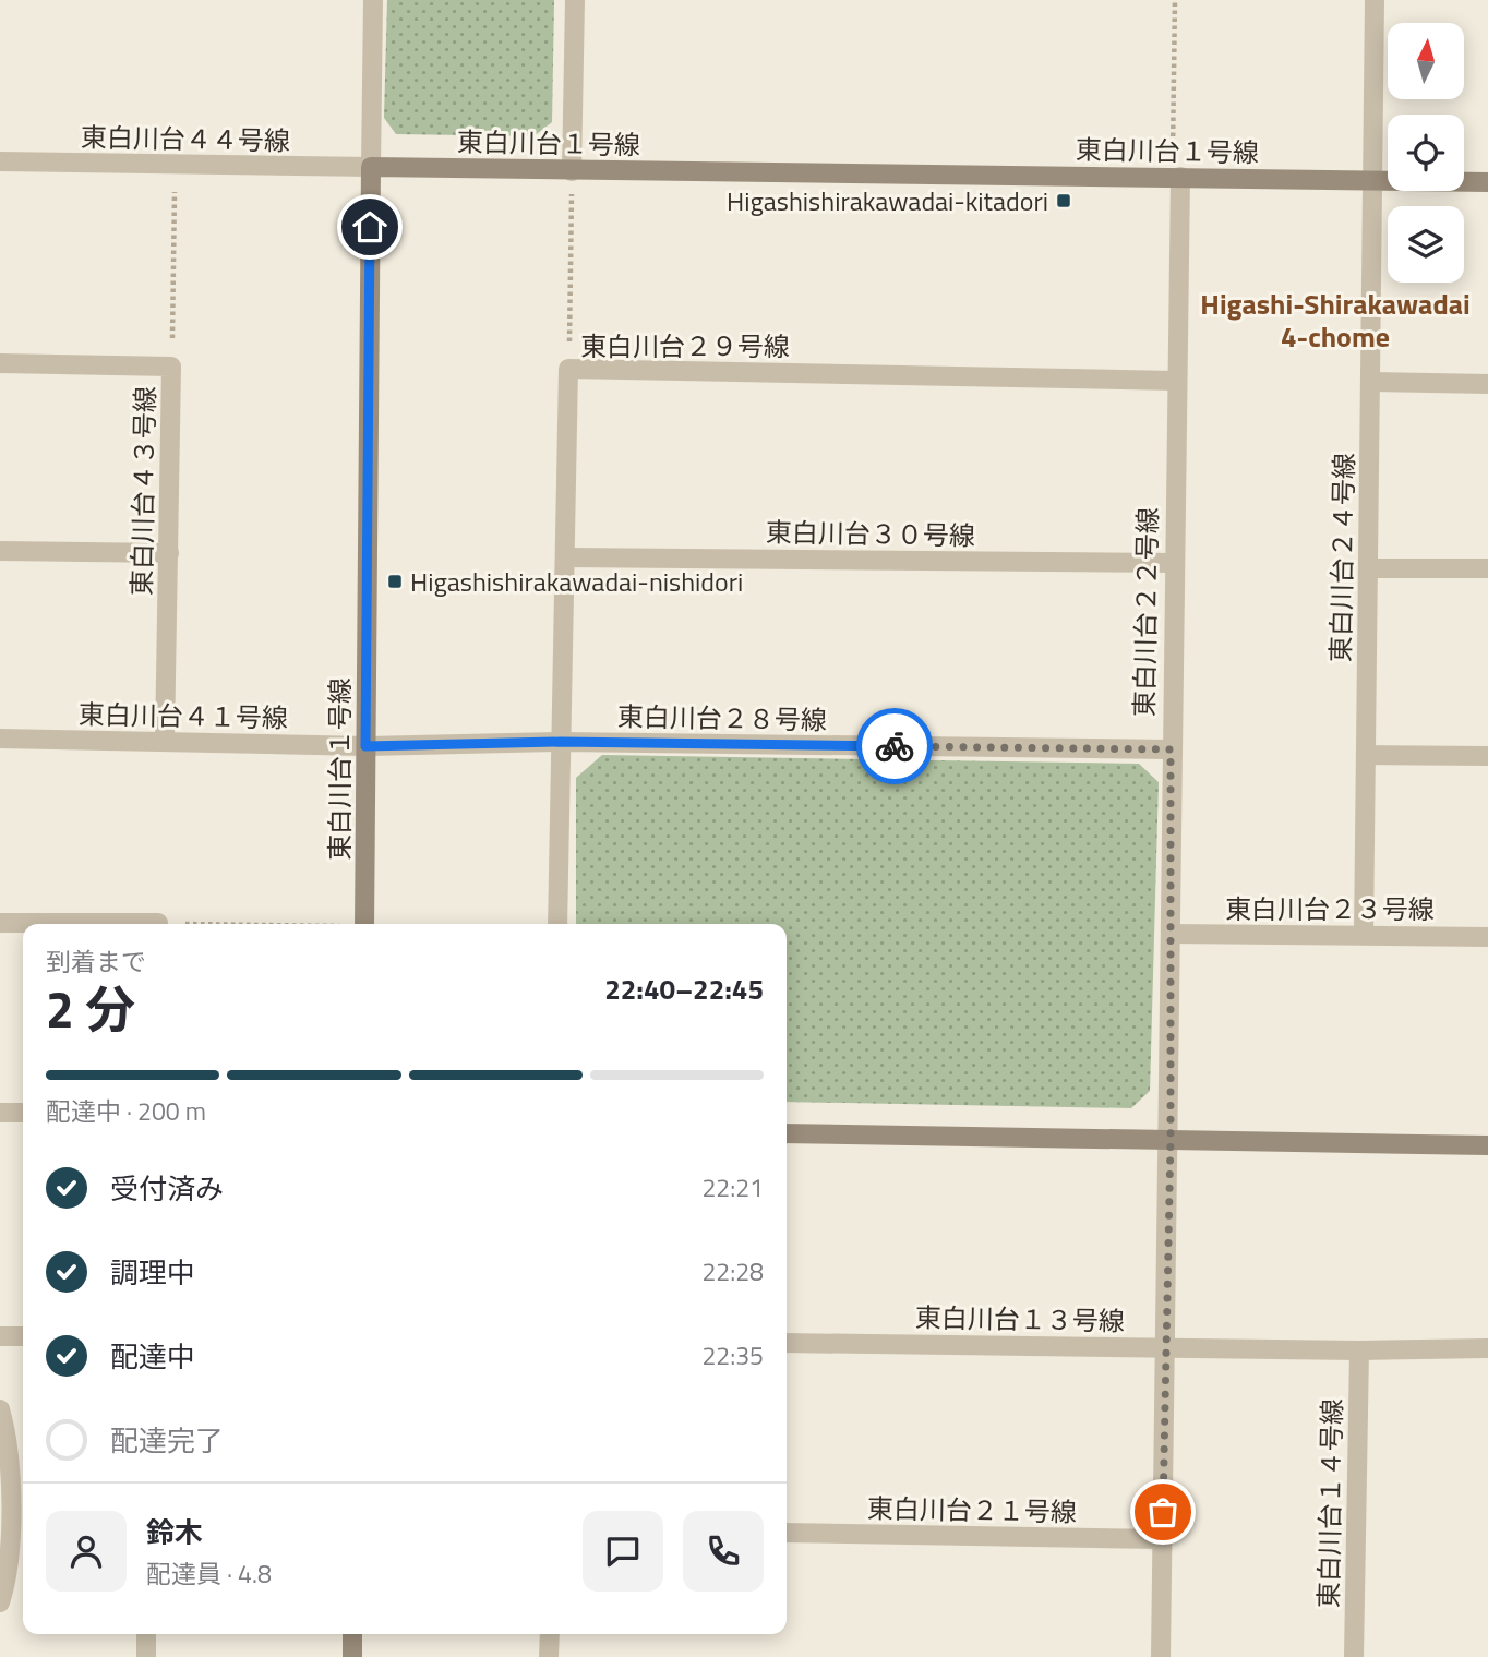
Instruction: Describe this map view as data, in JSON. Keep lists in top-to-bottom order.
{
  "streets": {
    "street": [
      "東白川台４４号線",
      "東白川台１号線",
      "東白川台２９号線",
      "東白川台４３号線",
      "東白川台３０号線",
      "東白川台２４号線",
      "東白川台２２号線",
      "東白川台４１号線",
      "東白川台２８号線",
      "東白川台２３号線",
      "東白川台１３号線",
      "東白川台１４号線",
      "東白川台２１号線"
    ]
  },
  "crossings": [
    ["東白川台４４号線", "東白川台１号線"],
    ["東白川台１号線", "東白川台２４号線"],
    ["東白川台１号線", "東白川台２２号線"],
    ["東白川台１号線", "東白川台４１号線"],
    ["東白川台１号線", "東白川台２８号線"],
    ["東白川台２９号線", "東白川台３０号線"],
    ["東白川台２９号線", "東白川台２２号線"],
    ["東白川台２９号線", "東白川台２８号線"],
    ["東白川台４３号線", "東白川台４１号線"],
    ["東白川台３０号線", "東白川台２２号線"],
    ["東白川台２４号線", "東白川台２３号線"],
    ["東白川台２２号線", "東白川台２８号線"],
    ["東白川台２２号線", "東白川台２３号線"],
    ["東白川台２２号線", "東白川台１３号線"],
    ["東白川台２２号線", "東白川台２１号線"],
    ["東白川台４１号線", "東白川台２８号線"],
    ["東白川台１３号線", "東白川台１４号線"]
  ],
  "districts": ["Higashi-Shirakawadai 4-chome"],
  "places": {
    "transit": ["Higashishirakawadai-kitadori", "Higashishirakawadai-nishidori"]
  },
  "north": "top",
  "page": {
    "heading": ["2 分", "到着まで", "22:40–22:45"],
    "panel": ["鈴木", "配達員 · 4.8"],
    "bar": "配達中 · 200 m",
    "list": [
      ["受付済み", "22:21"],
      ["調理中", "22:28"],
      ["配達中", "22:35"],
      "配達完了"
    ]
  }
}
